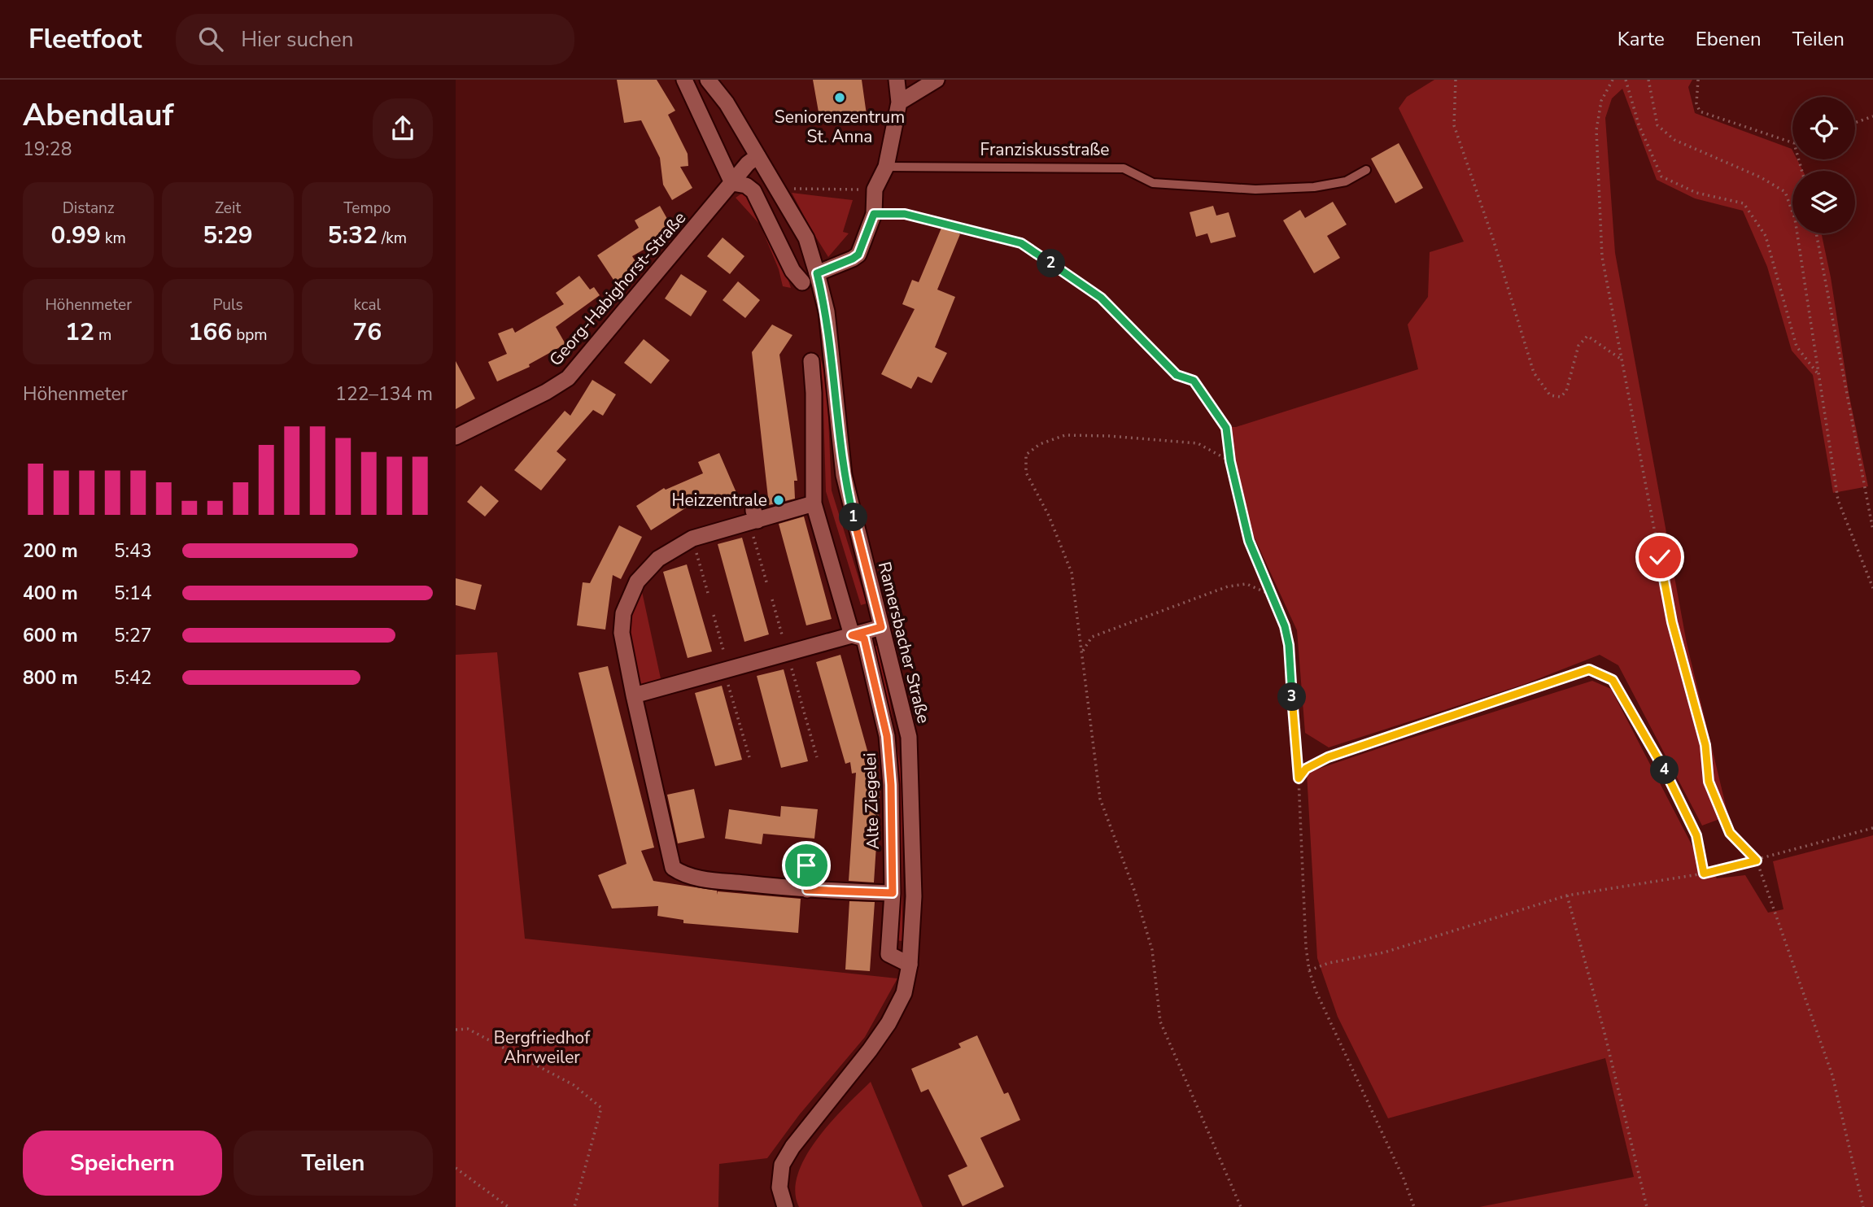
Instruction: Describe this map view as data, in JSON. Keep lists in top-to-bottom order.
{
  "streets": {
    "street": ["Georg-Habighorst-Straße", "Ramersbacher Straße", "Alte Ziegelei"],
    "lane": ["Franziskusstraße"]
  },
  "crossings": [
    ["Georg-Habighorst-Straße", "Ramersbacher Straße"]
  ],
  "parks": ["Bergfriedhof Ahrweiler"],
  "places": ["Seniorenzentrum St. Anna", "Heizzentrale"],
  "page": {
    "header": "Fleetfoot",
    "search": "Hier suchen",
    "nav": ["Karte", "Ebenen", "Teilen"],
    "heading": ["Abendlauf", "19:28"],
    "stats": [
      ["Distanz", "0.99 km"],
      ["Zeit", "5:29"],
      ["Tempo", "5:32 /km"],
      ["Höhenmeter", "12 m"],
      ["Puls", "166 bpm"],
      ["kcal", "76"]
    ],
    "pins": [
      "2",
      "1",
      "3",
      "4"
    ],
    "chart": ["Höhenmeter", "122–134 m"],
    "list": [
      {
        "name": "200 m",
        "note": "5:43"
      },
      {
        "name": "400 m",
        "note": "5:14"
      },
      {
        "name": "600 m",
        "note": "5:27"
      },
      {
        "name": "800 m",
        "note": "5:42"
      }
    ],
    "buttons": ["Speichern", "Teilen"]
  }
}
